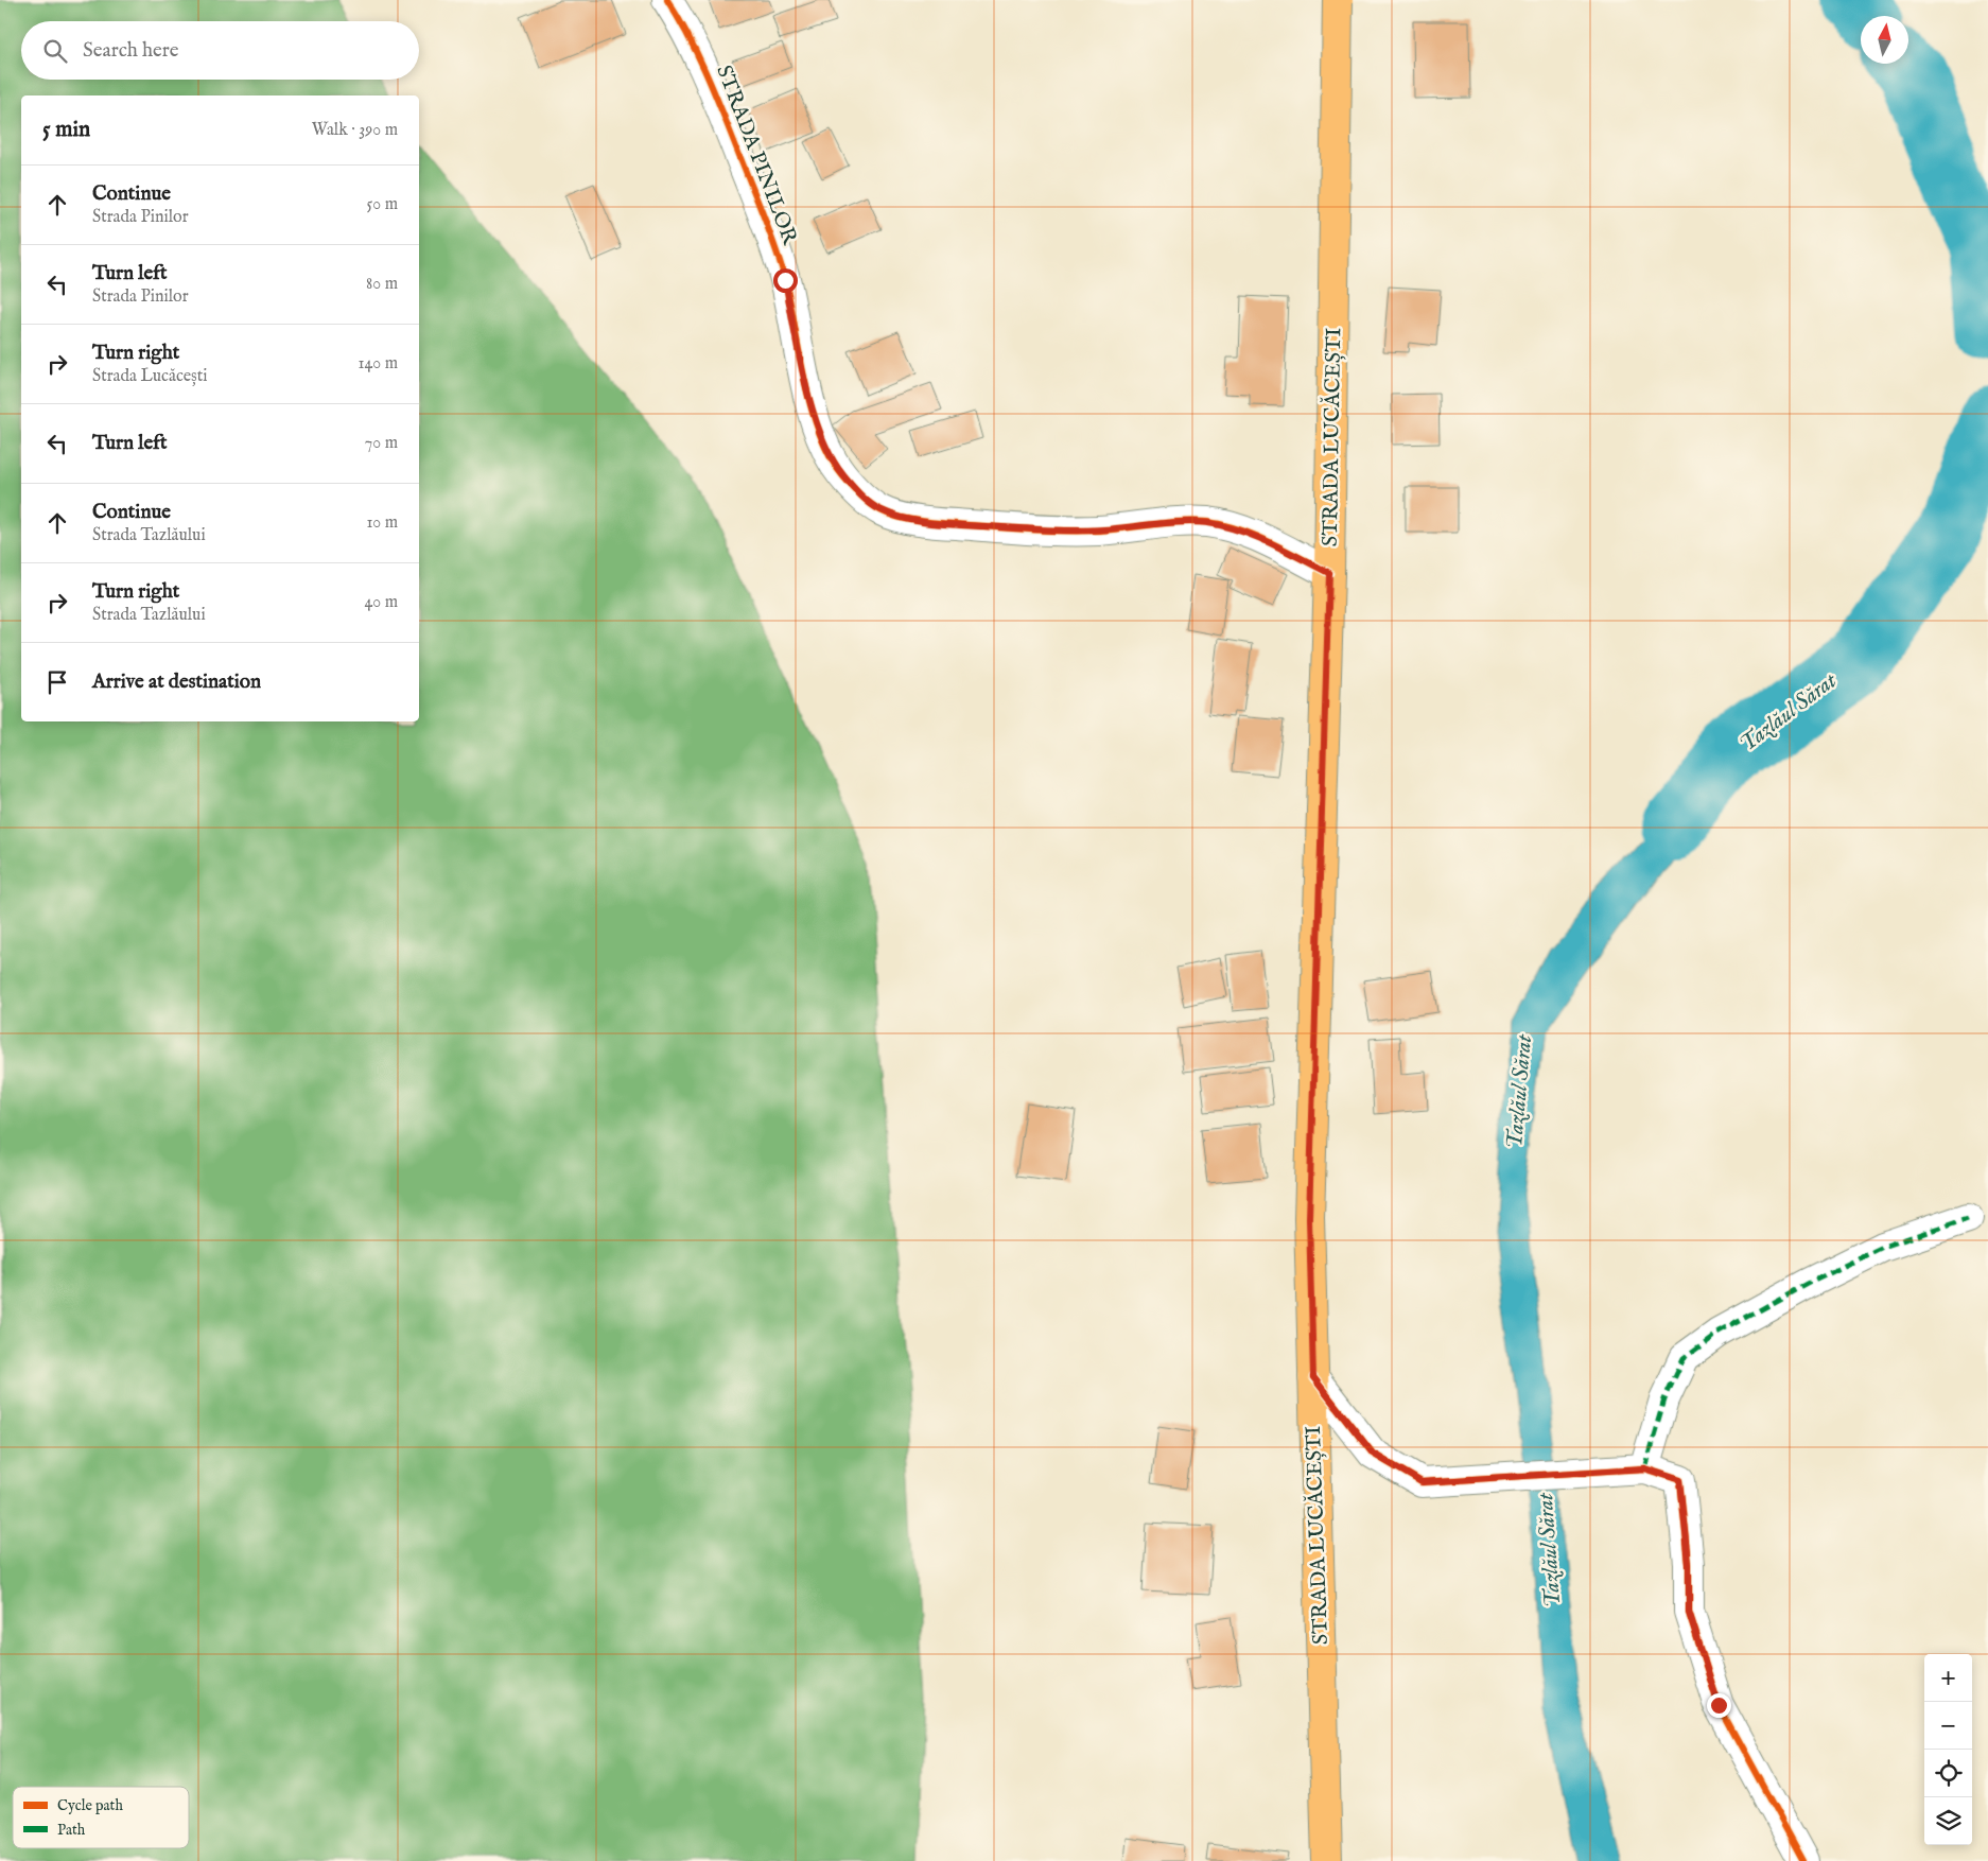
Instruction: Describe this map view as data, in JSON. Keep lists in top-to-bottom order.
{
  "streets": {
    "main road": ["STRADA LUCĂCEȘTI"],
    "street": ["STRADA PINILOR"]
  },
  "crossings": [
    ["STRADA PINILOR", "STRADA LUCĂCEȘTI"]
  ],
  "water": ["Tazlăul Sărat"],
  "legend": ["Cycle path", "Path"],
  "north": "top",
  "page": {
    "search": "Search here",
    "heading": ["5 min", "Walk · 390 m"],
    "list": [
      ["Continue", "Strada Pinilor", "50 m"],
      ["Turn left", "Strada Pinilor", "80 m"],
      ["Turn right", "Strada Lucăcești", "140 m"],
      ["Turn left", "70 m"],
      ["Continue", "Strada Tazlăului", "10 m"],
      ["Turn right", "Strada Tazlăului", "40 m"],
      "Arrive at destination"
    ],
    "map_buttons": ["+", "−"]
  }
}
